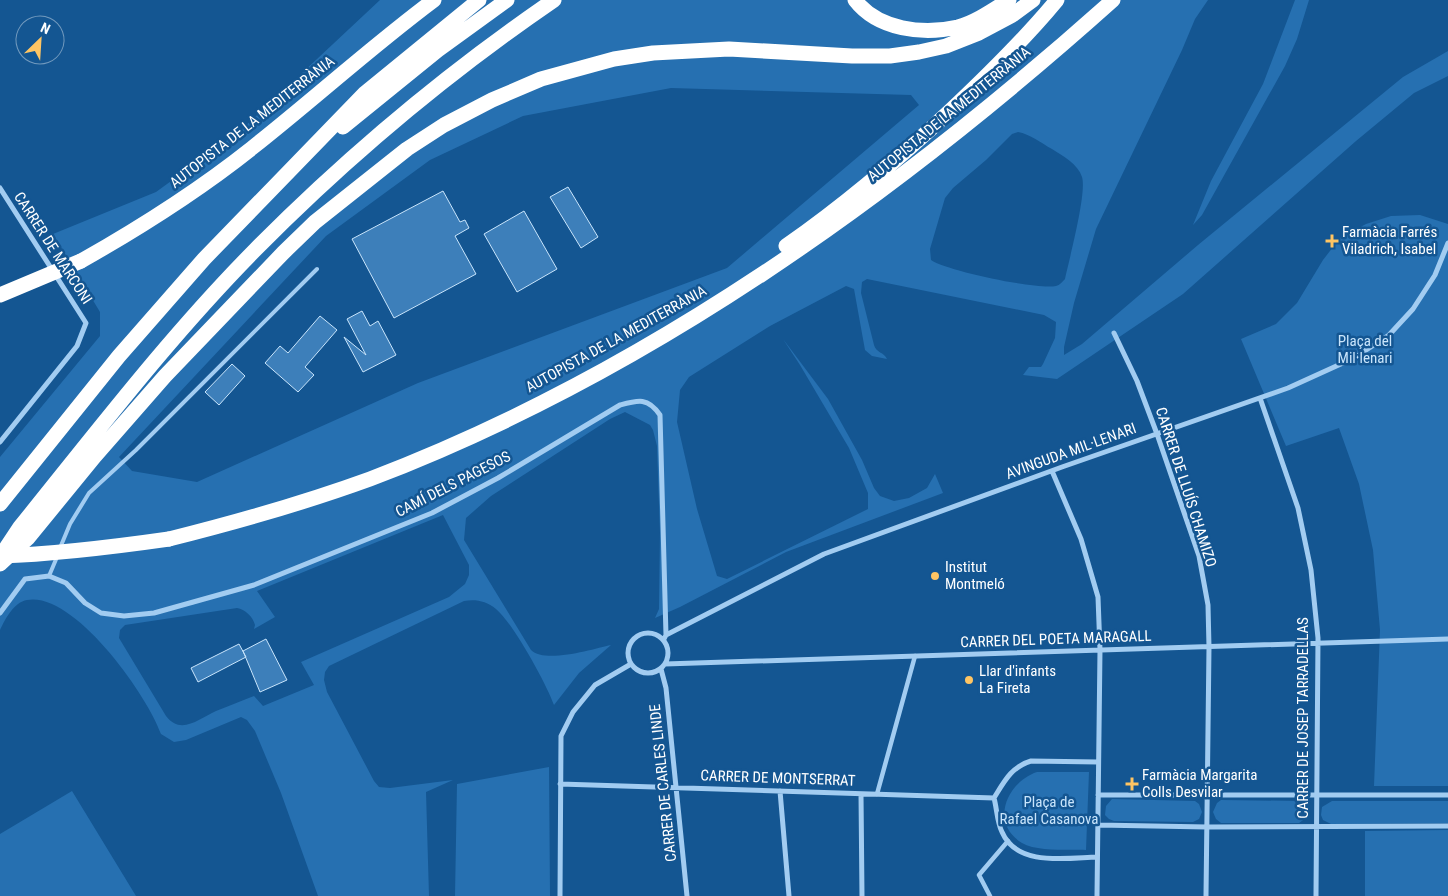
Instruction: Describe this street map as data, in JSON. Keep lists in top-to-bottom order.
{
  "streets": {
    "highway": ["AUTOPISTA DE LA MEDITERRÀNIA"],
    "street": [
      "CARRER DE MARCONI",
      "AVINGUDA MIL·LENARI",
      "CAMÍ DELS PAGESOS",
      "CARRER DE LLUÍS CHAMIZO",
      "CARRER DEL POETA MARAGALL",
      "CARRER DE JOSEP TARRADELLAS",
      "CARRER DE MONTSERRAT",
      "CARRER DE CARLES LINDE"
    ]
  },
  "crossings": [
    ["AVINGUDA MIL·LENARI", "CAMÍ DELS PAGESOS"],
    ["AVINGUDA MIL·LENARI", "CARRER DE LLUÍS CHAMIZO"],
    ["AVINGUDA MIL·LENARI", "CARRER DEL POETA MARAGALL"],
    ["AVINGUDA MIL·LENARI", "CARRER DE JOSEP TARRADELLAS"],
    ["AVINGUDA MIL·LENARI", "CARRER DE CARLES LINDE"],
    ["CAMÍ DELS PAGESOS", "CARRER DEL POETA MARAGALL"],
    ["CAMÍ DELS PAGESOS", "CARRER DE CARLES LINDE"],
    ["CARRER DE LLUÍS CHAMIZO", "CARRER DEL POETA MARAGALL"],
    ["CARRER DEL POETA MARAGALL", "CARRER DE JOSEP TARRADELLAS"],
    ["CARRER DEL POETA MARAGALL", "CARRER DE CARLES LINDE"],
    ["CARRER DE MONTSERRAT", "CARRER DE CARLES LINDE"]
  ],
  "parks": ["Plaça del Mil·lenari", "Plaça de Rafael Casanova"],
  "places": {
    "health": ["Farmàcia Farrés Viladrich, Isabel", "Farmàcia Margarita Colls Desvilar"],
    "other": ["Institut Montmeló", "Llar d'infants La Fireta"]
  },
  "north": "top right"
}
